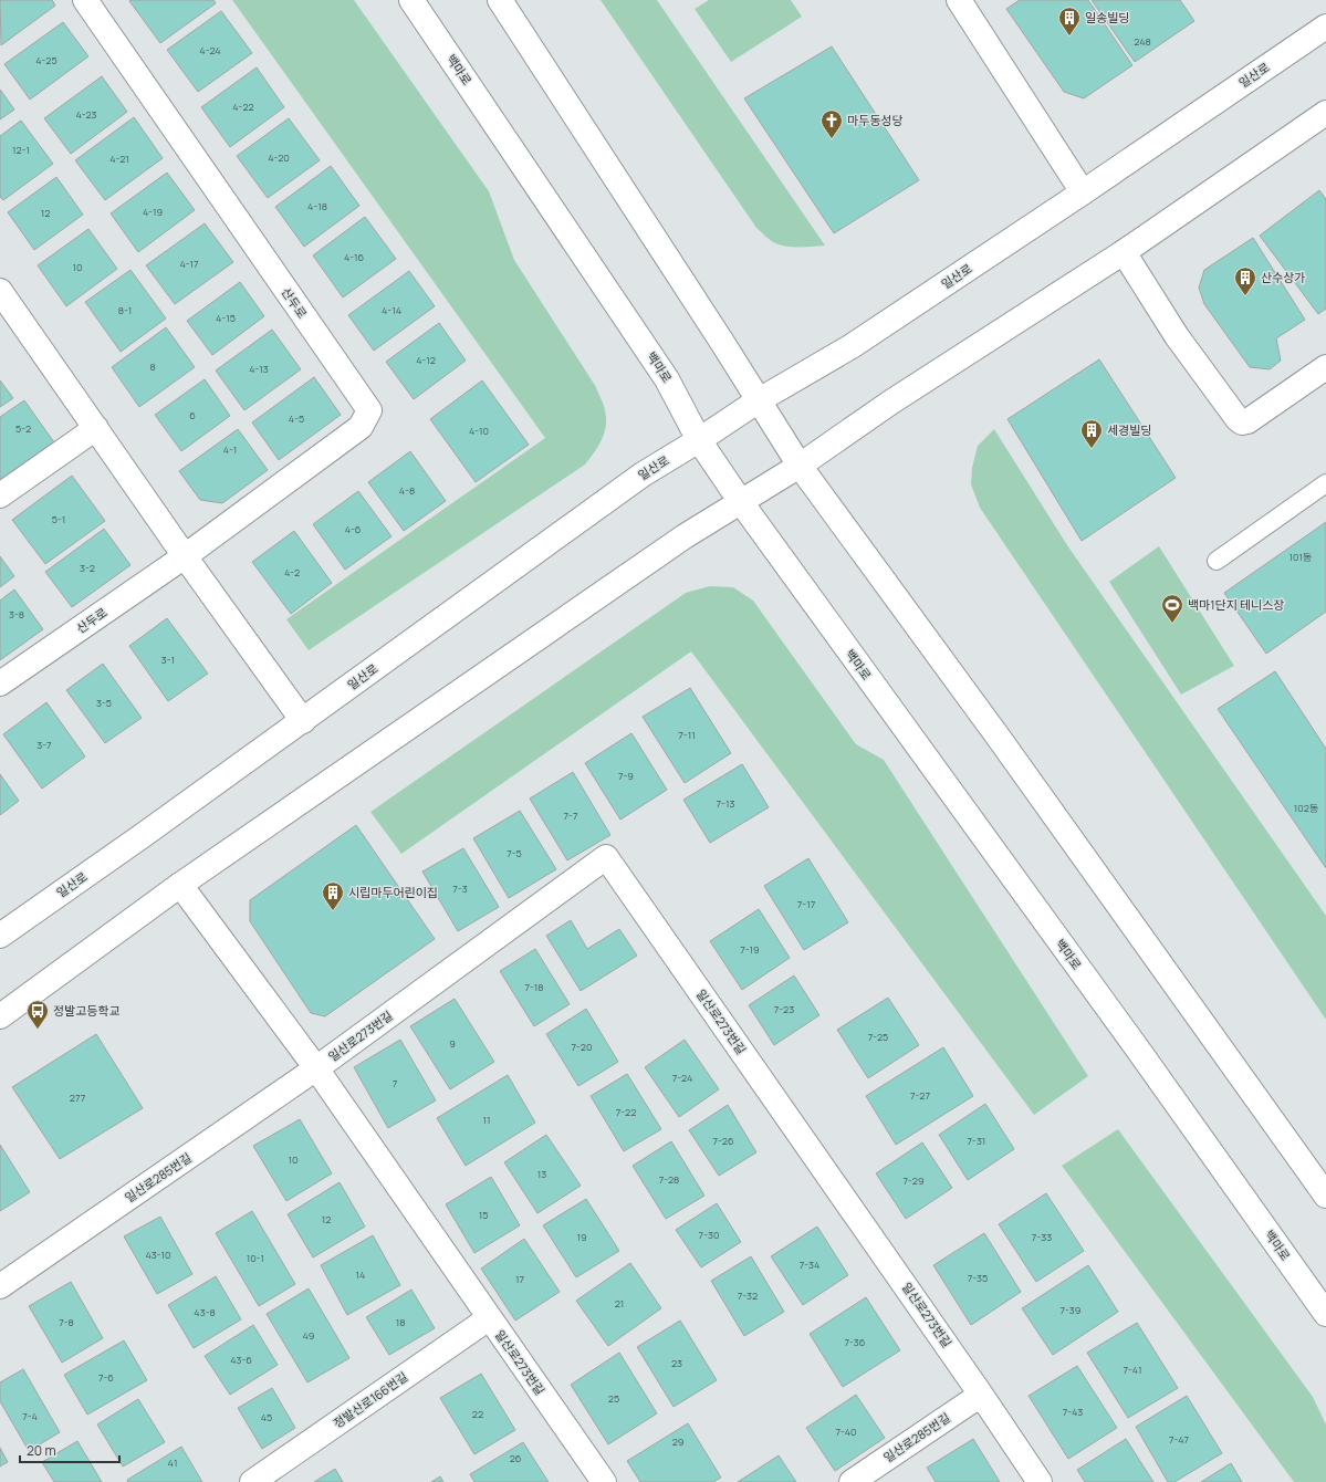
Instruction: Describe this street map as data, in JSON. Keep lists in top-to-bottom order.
{
  "streets": {
    "main road": [
      "백마로",
      "일산로",
      "산두로",
      "일산로273번길",
      "일산로285번길",
      "정발산로166번길"
    ]
  },
  "crossings": [
    ["백마로", "일산로"],
    ["일산로273번길", "일산로285번길"],
    ["일산로273번길", "정발산로166번길"]
  ],
  "places": {
    "building": [
      "일송빌딩",
      "산수상가",
      "세경빌딩",
      "시립마두어린이집"
    ],
    "church": ["마두동성당"],
    "sports": ["백마1단지 테니스장"],
    "bus stop": ["정발고등학교"]
  },
  "house_numbers": [
    "248",
    "4-24",
    "4-25",
    "4-22",
    "4-23",
    "12-1",
    "4-20",
    "4-21",
    "4-18",
    "4-19",
    "12",
    "4-16",
    "4-17",
    "10",
    "8-1",
    "4-14",
    "4-15",
    "4-12",
    "8",
    "4-13",
    "6",
    "4-5",
    "5-2",
    "4-10",
    "4-1",
    "4-8",
    "5-1",
    "4-6",
    "101동",
    "3-2",
    "4-2",
    "3-8",
    "3-1",
    "3-5",
    "7-11",
    "3-7",
    "7-9",
    "7-13",
    "102동",
    "7-7",
    "7-5",
    "7-3",
    "7-17",
    "7-19",
    "7-18",
    "7-23",
    "7-25",
    "9",
    "7-20",
    "7-24",
    "7",
    "7-27",
    "277",
    "7-22",
    "11",
    "7-26",
    "7-31",
    "10",
    "13",
    "7-28",
    "7-29",
    "15",
    "12",
    "7-30",
    "19",
    "7-33",
    "43-10",
    "10-1",
    "7-34",
    "14",
    "7-35",
    "17",
    "7-32",
    "21",
    "7-39",
    "43-8",
    "7-8",
    "18",
    "49",
    "7-36",
    "43-6",
    "23",
    "7-41",
    "7-6",
    "25",
    "7-43",
    "22",
    "7-4",
    "45",
    "7-40",
    "7-47",
    "29",
    "26",
    "41"
  ],
  "scale_bar": "20 m"
}
